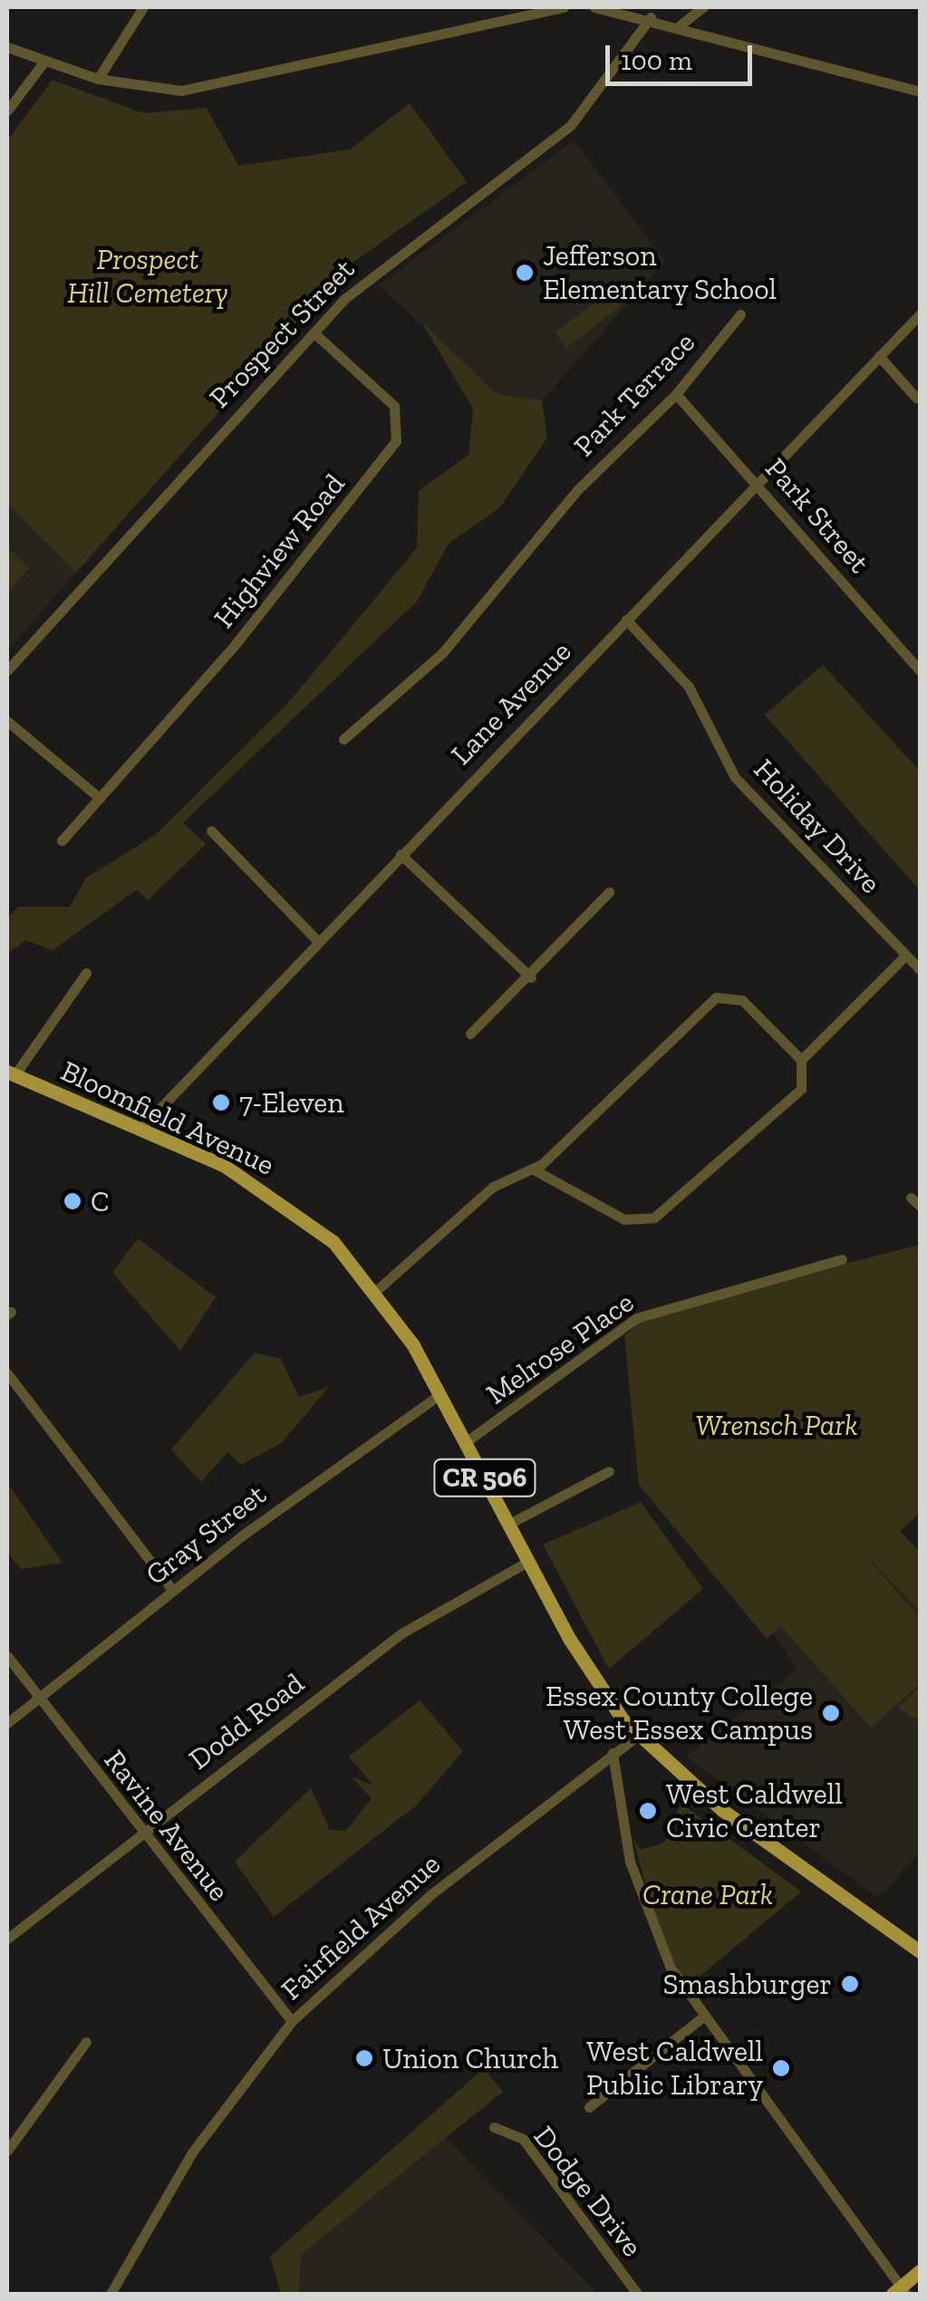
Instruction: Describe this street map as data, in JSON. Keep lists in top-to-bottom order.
{
  "streets": {
    "main road": ["Bloomfield Avenue", "CR 506"],
    "street": [
      "Prospect Street",
      "Park Terrace",
      "Park Street",
      "Highview Road",
      "Lane Avenue",
      "Holiday Drive",
      "Melrose Place",
      "Gray Street",
      "Dodd Road",
      "Ravine Avenue",
      "Fairfield Avenue",
      "Dodge Drive"
    ]
  },
  "crossings": [
    ["Prospect Street", "Highview Road"],
    ["Park Terrace", "Park Street"],
    ["Park Street", "Lane Avenue"],
    ["Lane Avenue", "Holiday Drive"],
    ["Lane Avenue", "Bloomfield Avenue"],
    ["Bloomfield Avenue", "Melrose Place"],
    ["Bloomfield Avenue", "Gray Street"],
    ["Bloomfield Avenue", "Dodd Road"],
    ["Bloomfield Avenue", "Fairfield Avenue"],
    ["Gray Street", "Ravine Avenue"],
    ["Dodd Road", "Ravine Avenue"],
    ["Ravine Avenue", "Fairfield Avenue"]
  ],
  "parks": ["Prospect Hill Cemetery", "Wrensch Park", "Crane Park"],
  "places": [
    "Jefferson Elementary School",
    "7-Eleven",
    "C",
    "Essex County College West Essex Campus",
    "West Caldwell Civic Center",
    "Smashburger",
    "Union Church",
    "West Caldwell Public Library"
  ],
  "scale_bar": "100 m"
}
